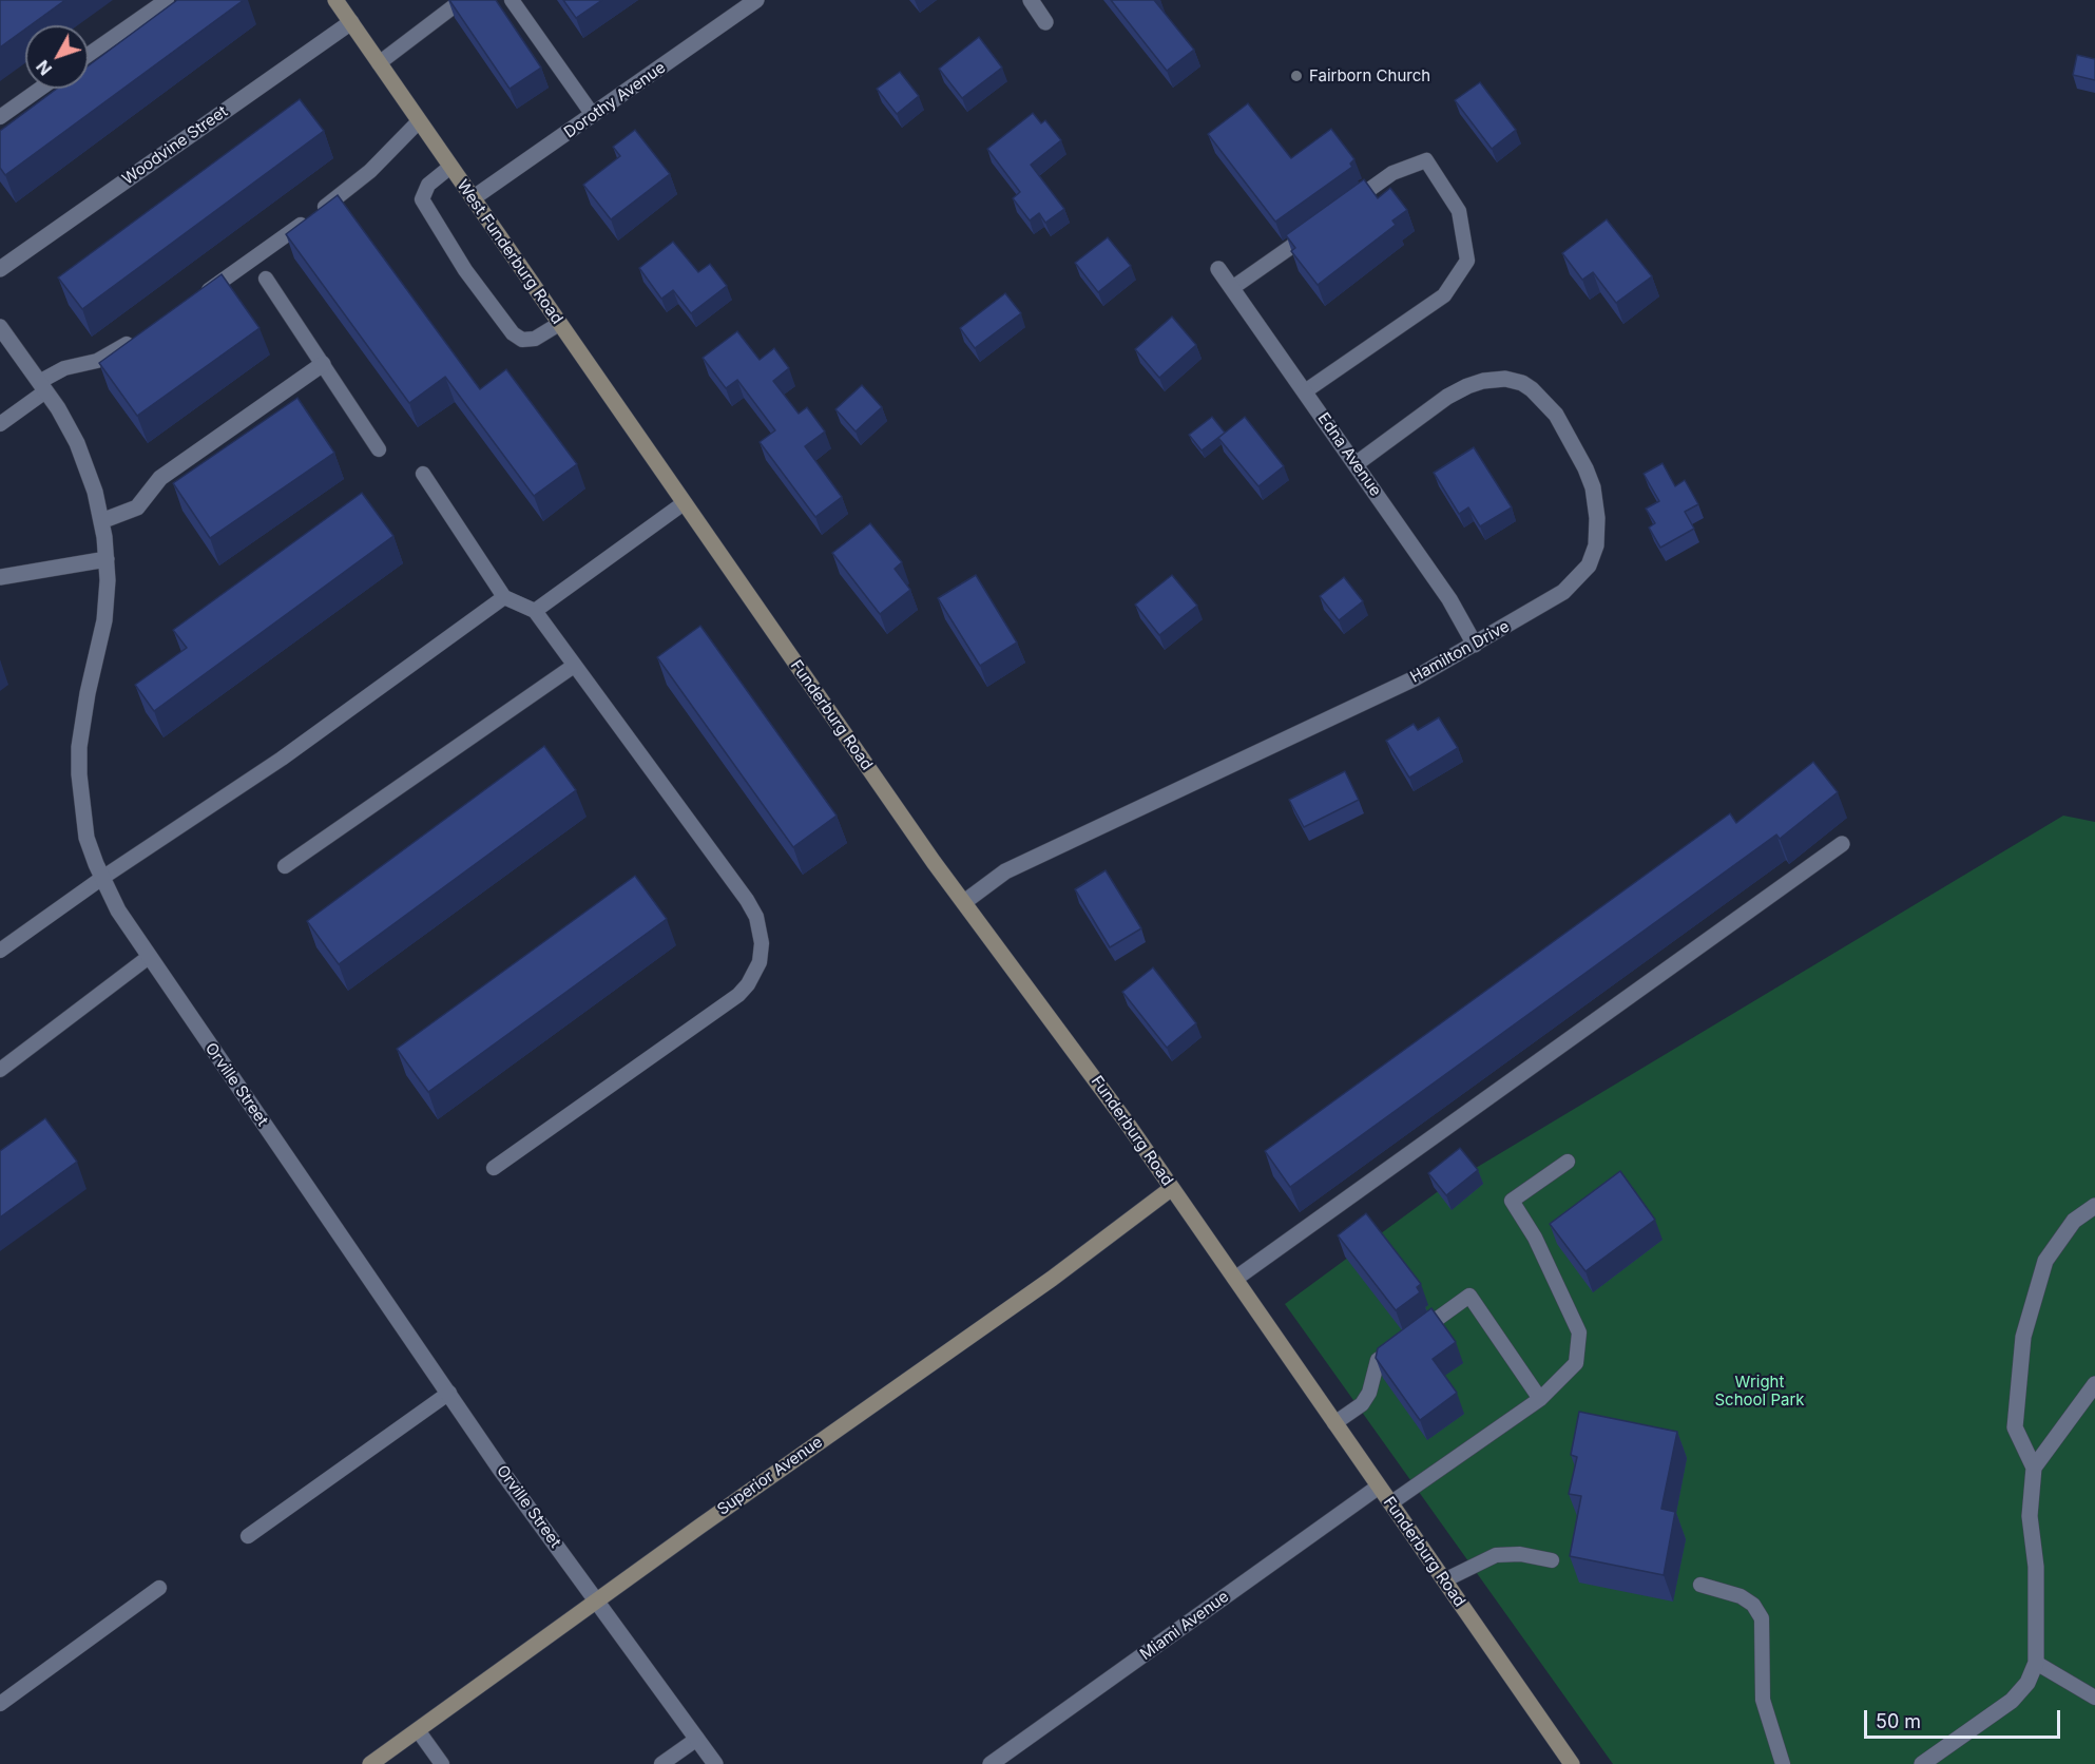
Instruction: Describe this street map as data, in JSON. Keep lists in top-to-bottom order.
{
  "streets": {
    "street": [
      "Dorothy Avenue",
      "Woodvine Street",
      "West Funderburg Road",
      "Edna Avenue",
      "Hamilton Drive",
      "Funderburg Road",
      "Orville Street",
      "Superior Avenue",
      "Miami Avenue"
    ]
  },
  "crossings": [
    ["Dorothy Avenue", "West Funderburg Road"],
    ["Woodvine Street", "West Funderburg Road"],
    ["West Funderburg Road", "Funderburg Road"],
    ["Edna Avenue", "Hamilton Drive"],
    ["Hamilton Drive", "Funderburg Road"],
    ["Funderburg Road", "Superior Avenue"],
    ["Funderburg Road", "Miami Avenue"],
    ["Orville Street", "Superior Avenue"]
  ],
  "parks": ["Wright School Park"],
  "places": ["Fairborn Church"],
  "scale_bar": "50 m",
  "north": "bottom left"
}
